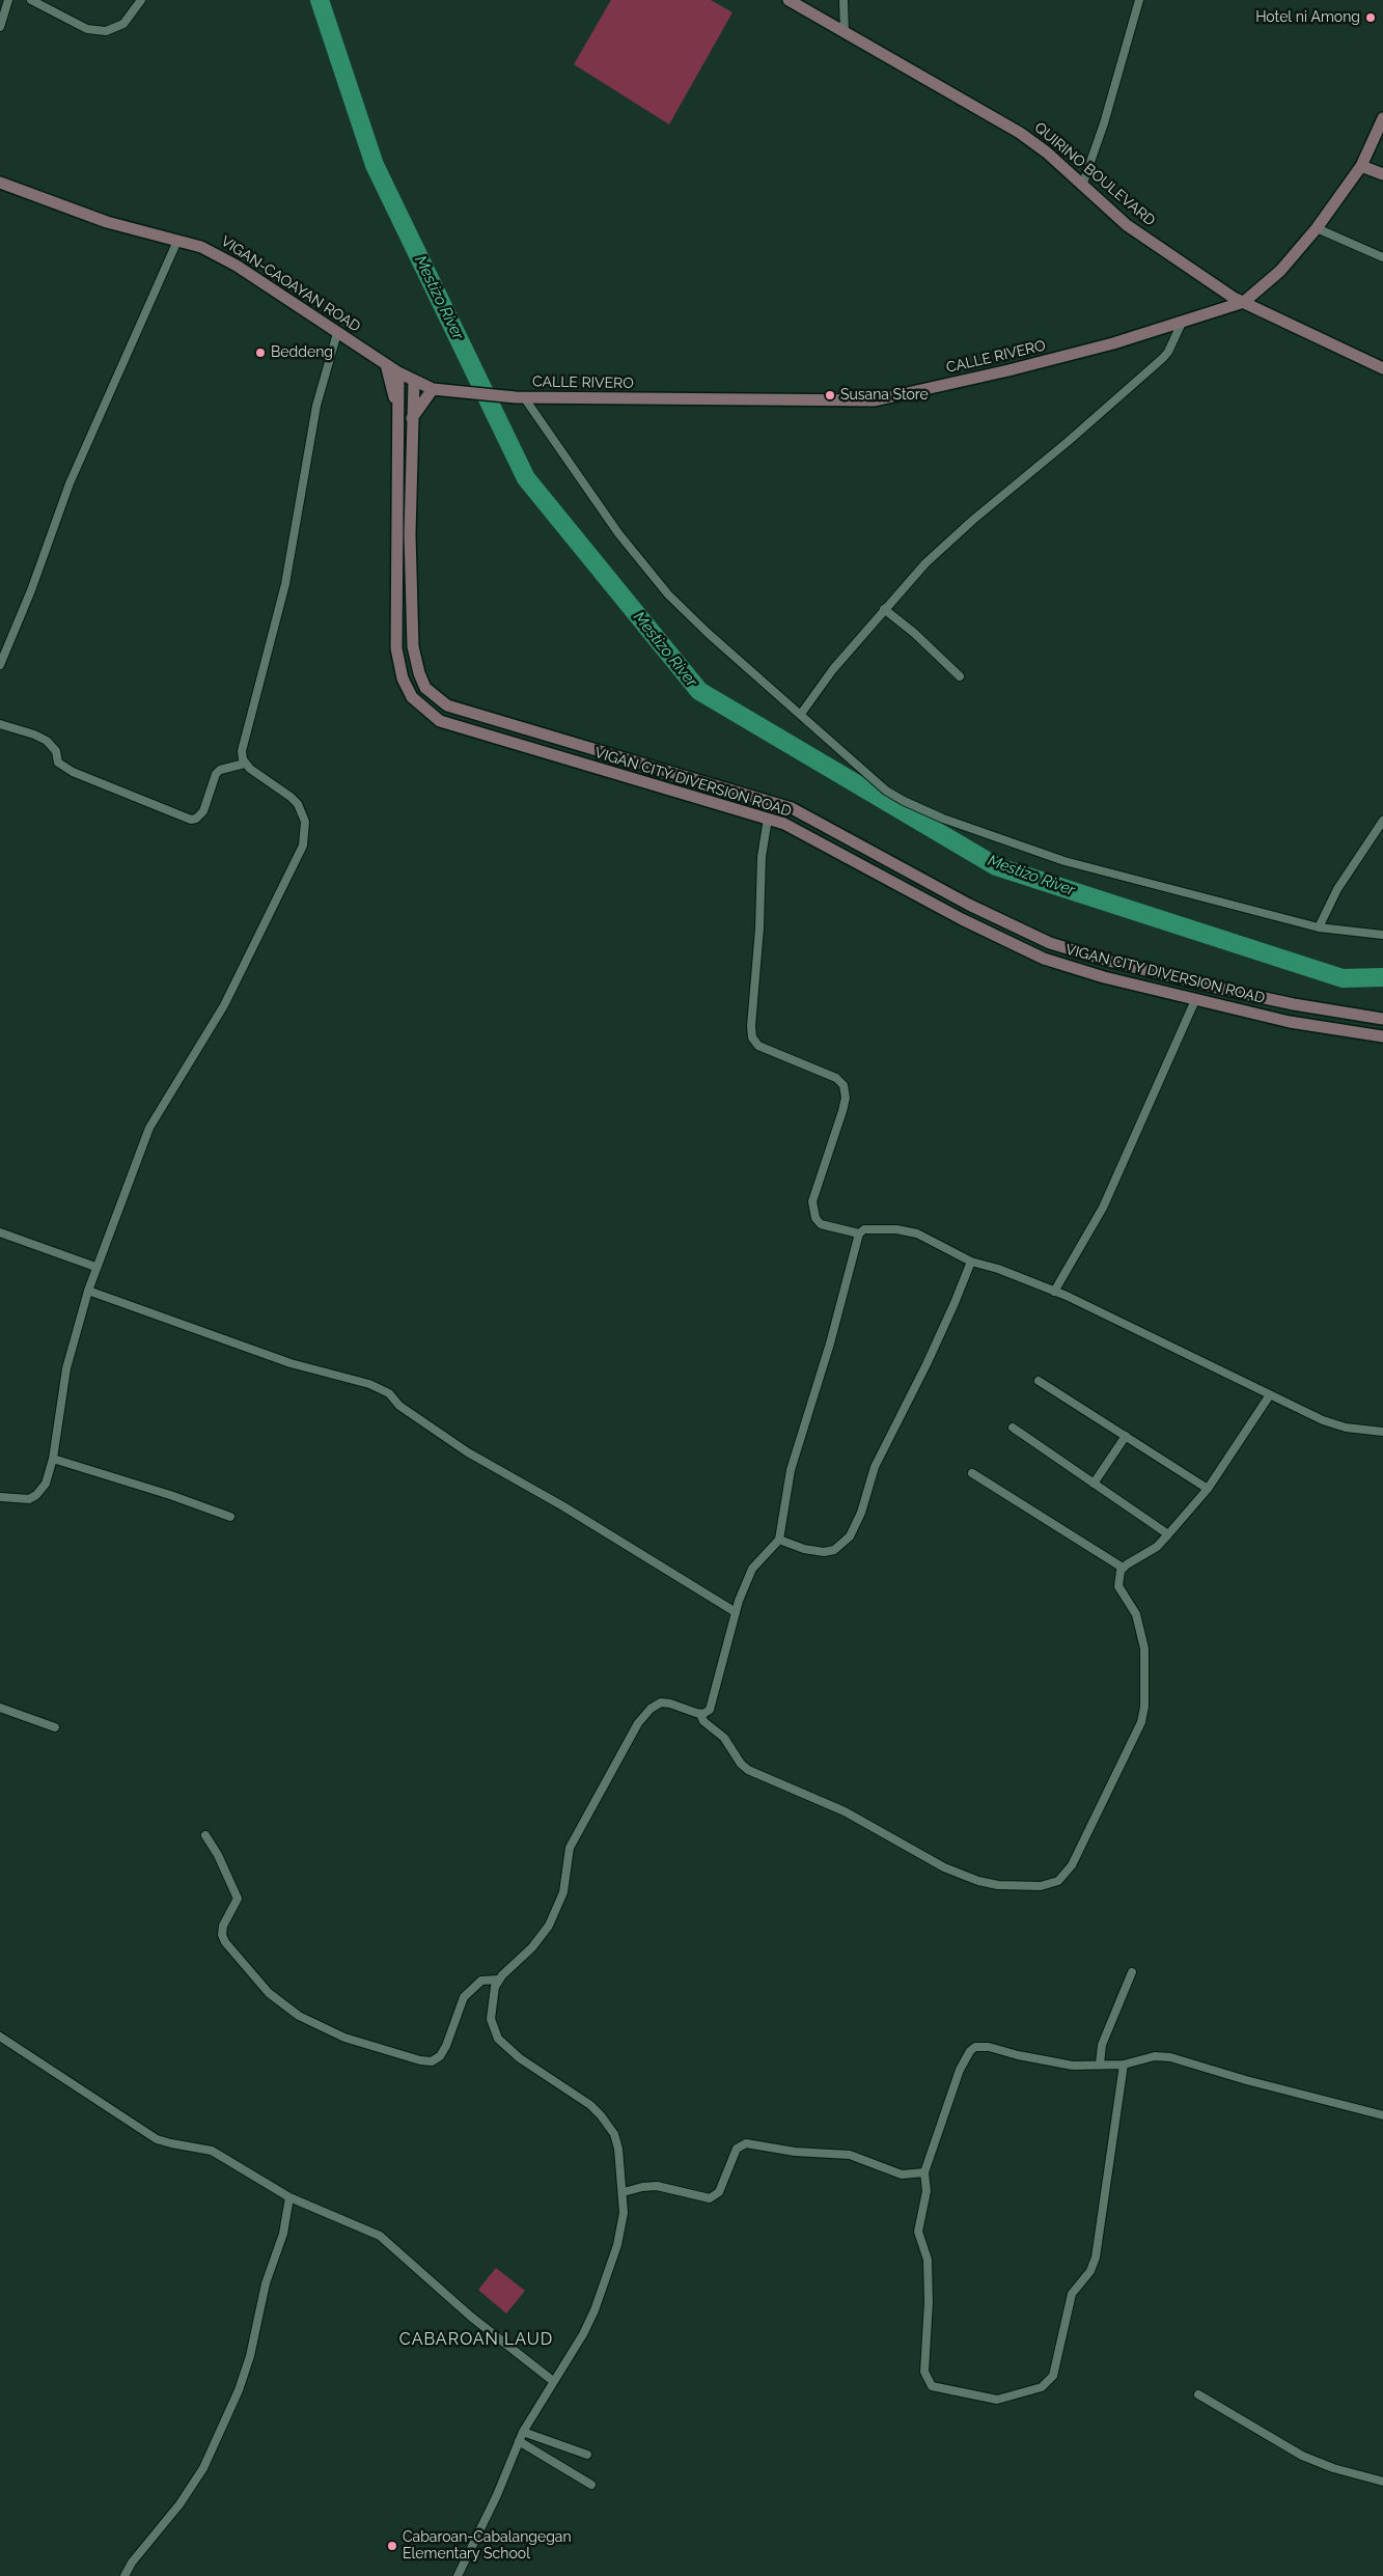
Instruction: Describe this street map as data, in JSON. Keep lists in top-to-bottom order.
{
  "streets": {
    "main road": [
      "QUIRINO BOULEVARD",
      "VIGAN-CAOAYAN ROAD",
      "CALLE RIVERO",
      "VIGAN CITY DIVERSION ROAD"
    ]
  },
  "crossings": [
    ["QUIRINO BOULEVARD", "CALLE RIVERO"],
    ["VIGAN-CAOAYAN ROAD", "CALLE RIVERO"],
    ["VIGAN-CAOAYAN ROAD", "VIGAN CITY DIVERSION ROAD"]
  ],
  "districts": ["CABAROAN LAUD"],
  "water": ["Mestizo River"],
  "places": [
    "Hotel ni Among",
    "Beddeng",
    "Susana Store",
    "Cabaroan-Cabalangegan Elementary School"
  ]
}
